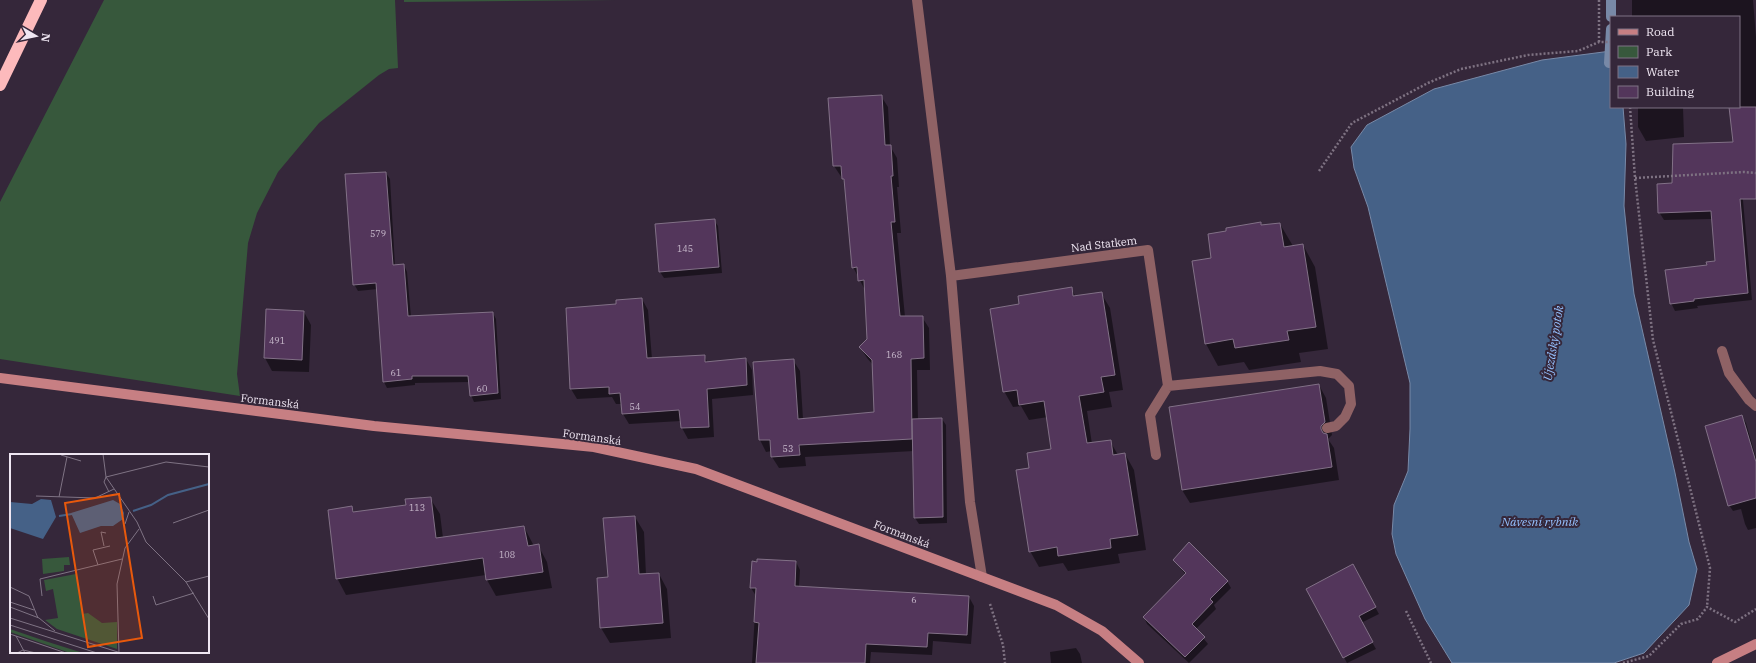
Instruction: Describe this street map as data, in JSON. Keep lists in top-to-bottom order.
{
  "streets": {
    "street": ["Nad Statkem", "Formanská"]
  },
  "water": ["Újezdský potok", "Návesní rybník"],
  "house_numbers": [
    "579",
    "145",
    "491",
    "168",
    "61",
    "60",
    "54",
    "53",
    "113",
    "108",
    "6"
  ],
  "legend": [
    "Road",
    "Park",
    "Water",
    "Building"
  ],
  "north": "right"
}
